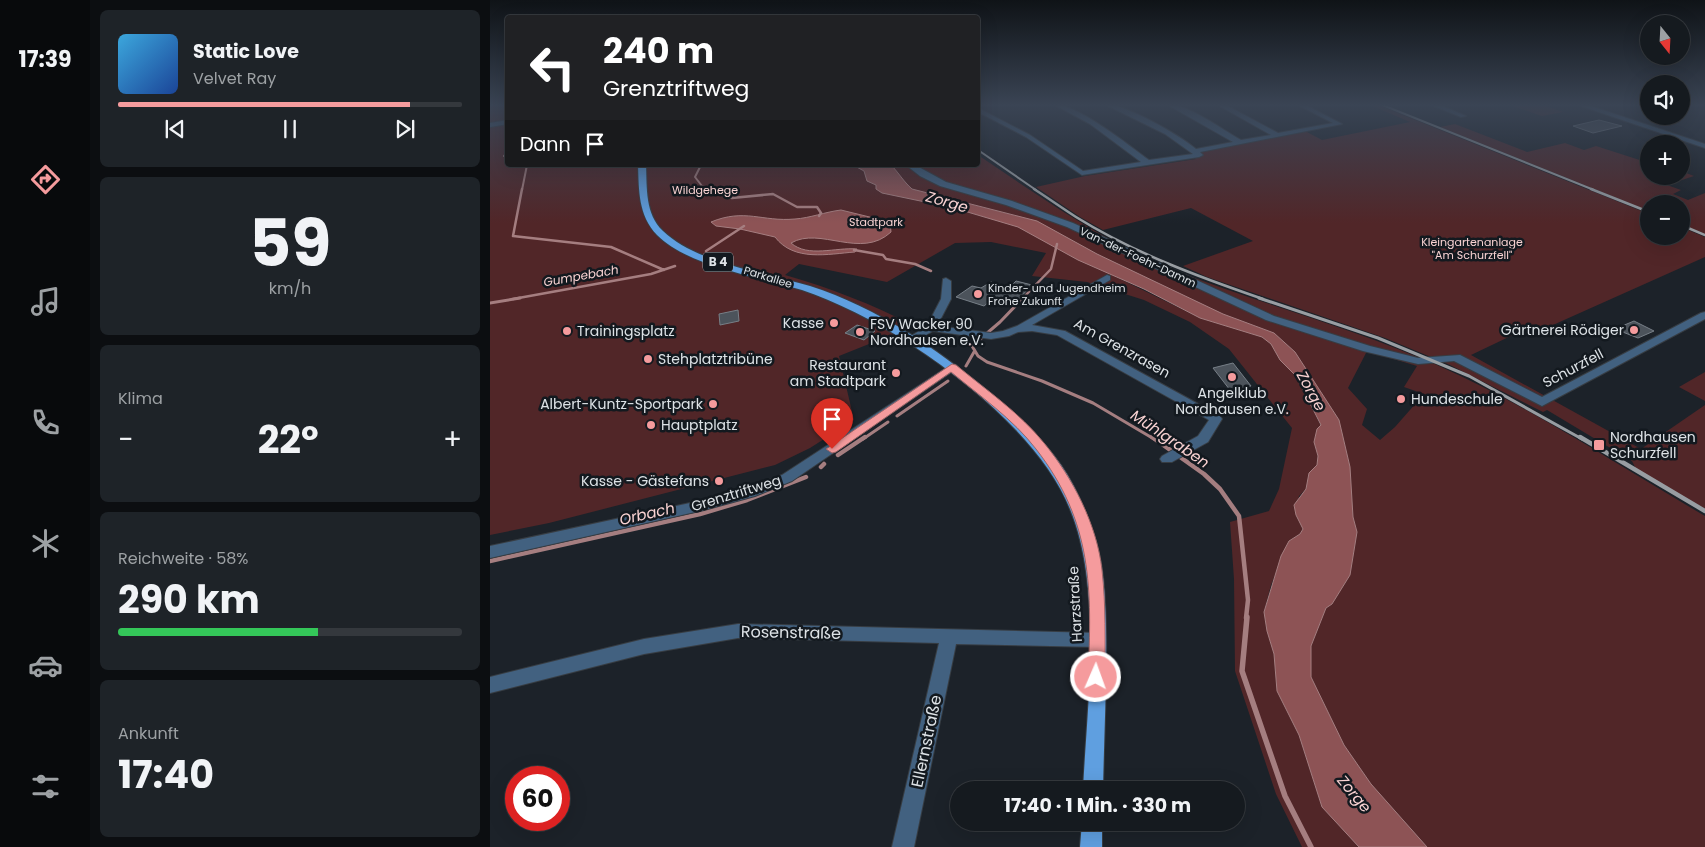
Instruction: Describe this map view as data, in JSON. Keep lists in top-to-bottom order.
{
  "streets": {
    "main road": ["B 4", "Parkallee", "Harzstraße"],
    "street": [
      "Van-der-Foehr-Damm",
      "Am Grenzrasen",
      "Schurzfell",
      "Grenztriftweg",
      "Rosenstraße",
      "Ellernstraße"
    ]
  },
  "crossings": [
    ["Van-der-Foehr-Damm", "Schurzfell"],
    ["Parkallee", "Harzstraße"],
    ["Grenztriftweg", "Harzstraße"],
    ["Harzstraße", "Rosenstraße"],
    ["Rosenstraße", "Ellernstraße"]
  ],
  "water": [
    "Zorge",
    "Gumpebach",
    "Mühlgraben",
    "Orbach"
  ],
  "parks": ["Wildgehege", "Stadtpark", "Kleingartenanlage \"Am Schurzfell\""],
  "places": {
    "other": [
      "Kinder- und Jugendheim Frohe Zukunft",
      "Kasse",
      "Gärtnerei Rödiger",
      "Trainingsplatz",
      "FSV Wacker 90 Nordhausen e.V.",
      "Stehplatztribüne",
      "Restaurant am Stadtpark",
      "Angelklub Nordhausen e.V.",
      "Hundeschule",
      "Albert-Kuntz-Sportpark",
      "Hauptplatz",
      "Kasse - Gästefans"
    ],
    "transit": ["Nordhausen Schurzfell"]
  },
  "north": "bottom",
  "page": {
    "tabs": "17:39",
    "map_buttons": ["+", "−"],
    "turn": ["240 m", "Grenztriftweg"],
    "song": ["Static Love", "Velvet Ray"],
    "then": "Dann",
    "tile": [
      ["59", "km/h"],
      "Klima",
      ["Reichweite · 58%", "290 km"],
      ["Ankunft", "17:40"]
    ],
    "heat": ["−", "22°", "+"],
    "limit": "60",
    "trip": "17:40 · 1 Min. · 330 m"
  }
}
